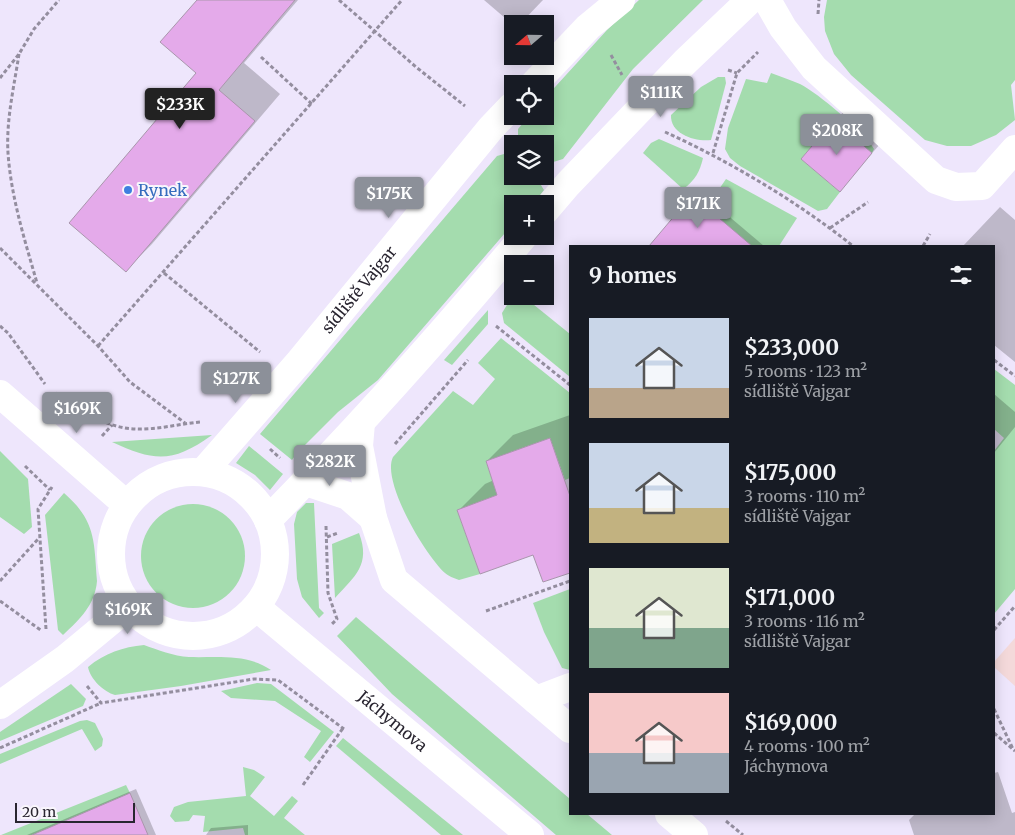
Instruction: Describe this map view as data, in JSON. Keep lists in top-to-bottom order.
{
  "streets": {
    "street": ["sídliště Vajgar", "Jáchymova"]
  },
  "crossings": [
    ["sídliště Vajgar", "Jáchymova"]
  ],
  "places": ["Rynek"],
  "scale_bar": "20 m",
  "north": "left",
  "page": {
    "map_buttons": ["+", "−"],
    "price": [
      "$111K",
      "$233K",
      "$208K",
      "$175K",
      "$171K",
      "$127K",
      "$169K",
      "$282K",
      "$169K"
    ],
    "heading": "9 homes",
    "list": [
      {
        "name": "$233,000",
        "note": "5 rooms · 123 m² · sídliště Vajgar"
      },
      {
        "name": "$175,000",
        "note": "3 rooms · 110 m² · sídliště Vajgar"
      },
      {
        "name": "$171,000",
        "note": "3 rooms · 116 m² · sídliště Vajgar"
      },
      {
        "name": "$169,000",
        "note": "4 rooms · 100 m² · Jáchymova"
      }
    ],
    "scale": "20 m"
  }
}
